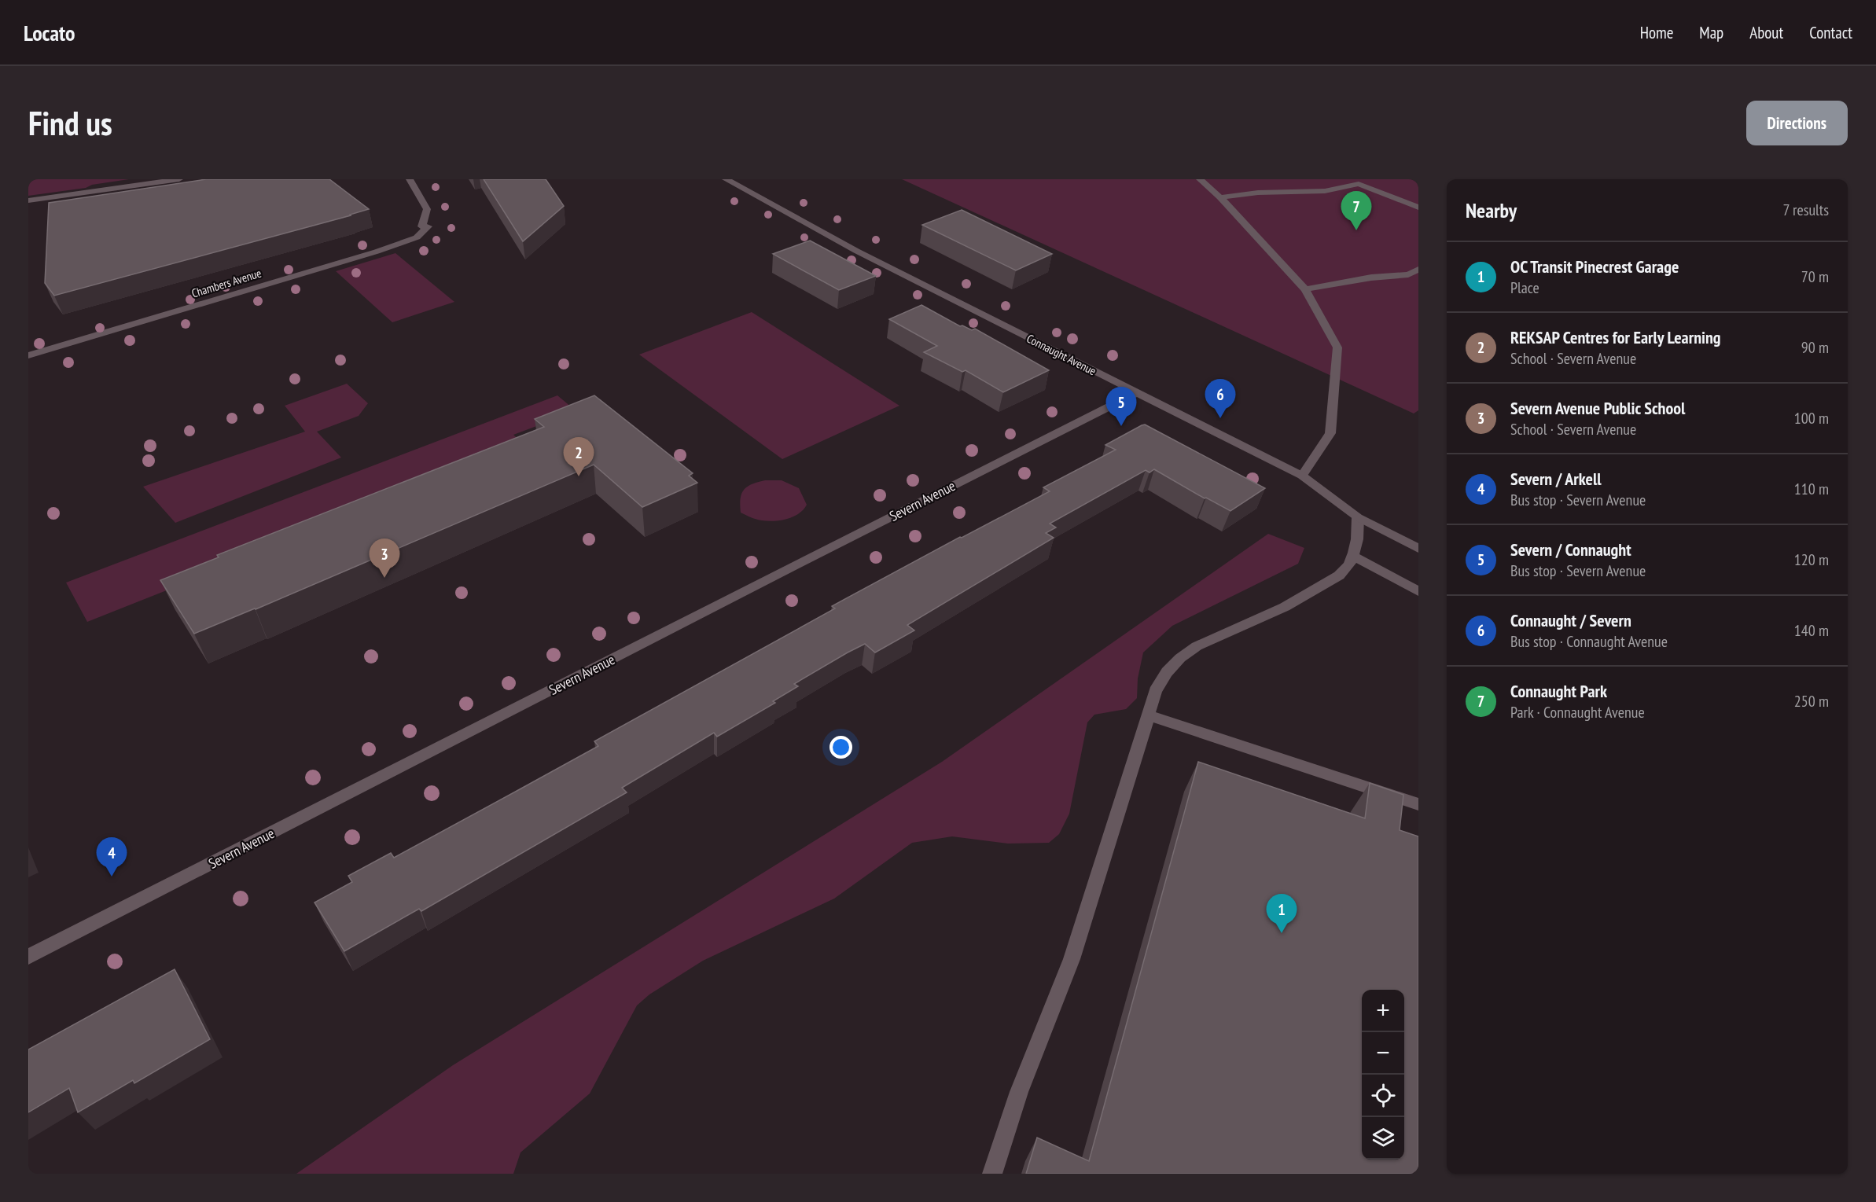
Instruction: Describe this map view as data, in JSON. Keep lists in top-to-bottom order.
{
  "streets": {
    "street": ["Chambers Avenue", "Connaught Avenue", "Severn Avenue"]
  },
  "crossings": [
    ["Connaught Avenue", "Severn Avenue"]
  ],
  "page": {
    "header": "Locato",
    "nav": [
      "Home",
      "Map",
      "About",
      "Contact"
    ],
    "buttons": "Directions",
    "title": "Find us",
    "heading": ["Nearby", "7 results"],
    "pins": [
      "7",
      "6",
      "5",
      "2",
      "3",
      "4",
      "1"
    ],
    "list": [
      {
        "mark": "1",
        "name": "OC Transit Pinecrest Garage",
        "note": "Place",
        "value": "70 m"
      },
      {
        "mark": "2",
        "name": "REKSAP Centres for Early Learning",
        "note": "School · Severn Avenue",
        "value": "90 m"
      },
      {
        "mark": "3",
        "name": "Severn Avenue Public School",
        "note": "School · Severn Avenue",
        "value": "100 m"
      },
      {
        "mark": "4",
        "name": "Severn / Arkell",
        "note": "Bus stop · Severn Avenue",
        "value": "110 m"
      },
      {
        "mark": "5",
        "name": "Severn / Connaught",
        "note": "Bus stop · Severn Avenue",
        "value": "120 m"
      },
      {
        "mark": "6",
        "name": "Connaught / Severn",
        "note": "Bus stop · Connaught Avenue",
        "value": "140 m"
      },
      {
        "mark": "7",
        "name": "Connaught Park",
        "note": "Park · Connaught Avenue",
        "value": "250 m"
      }
    ],
    "map_buttons": ["+", "−"]
  }
}
